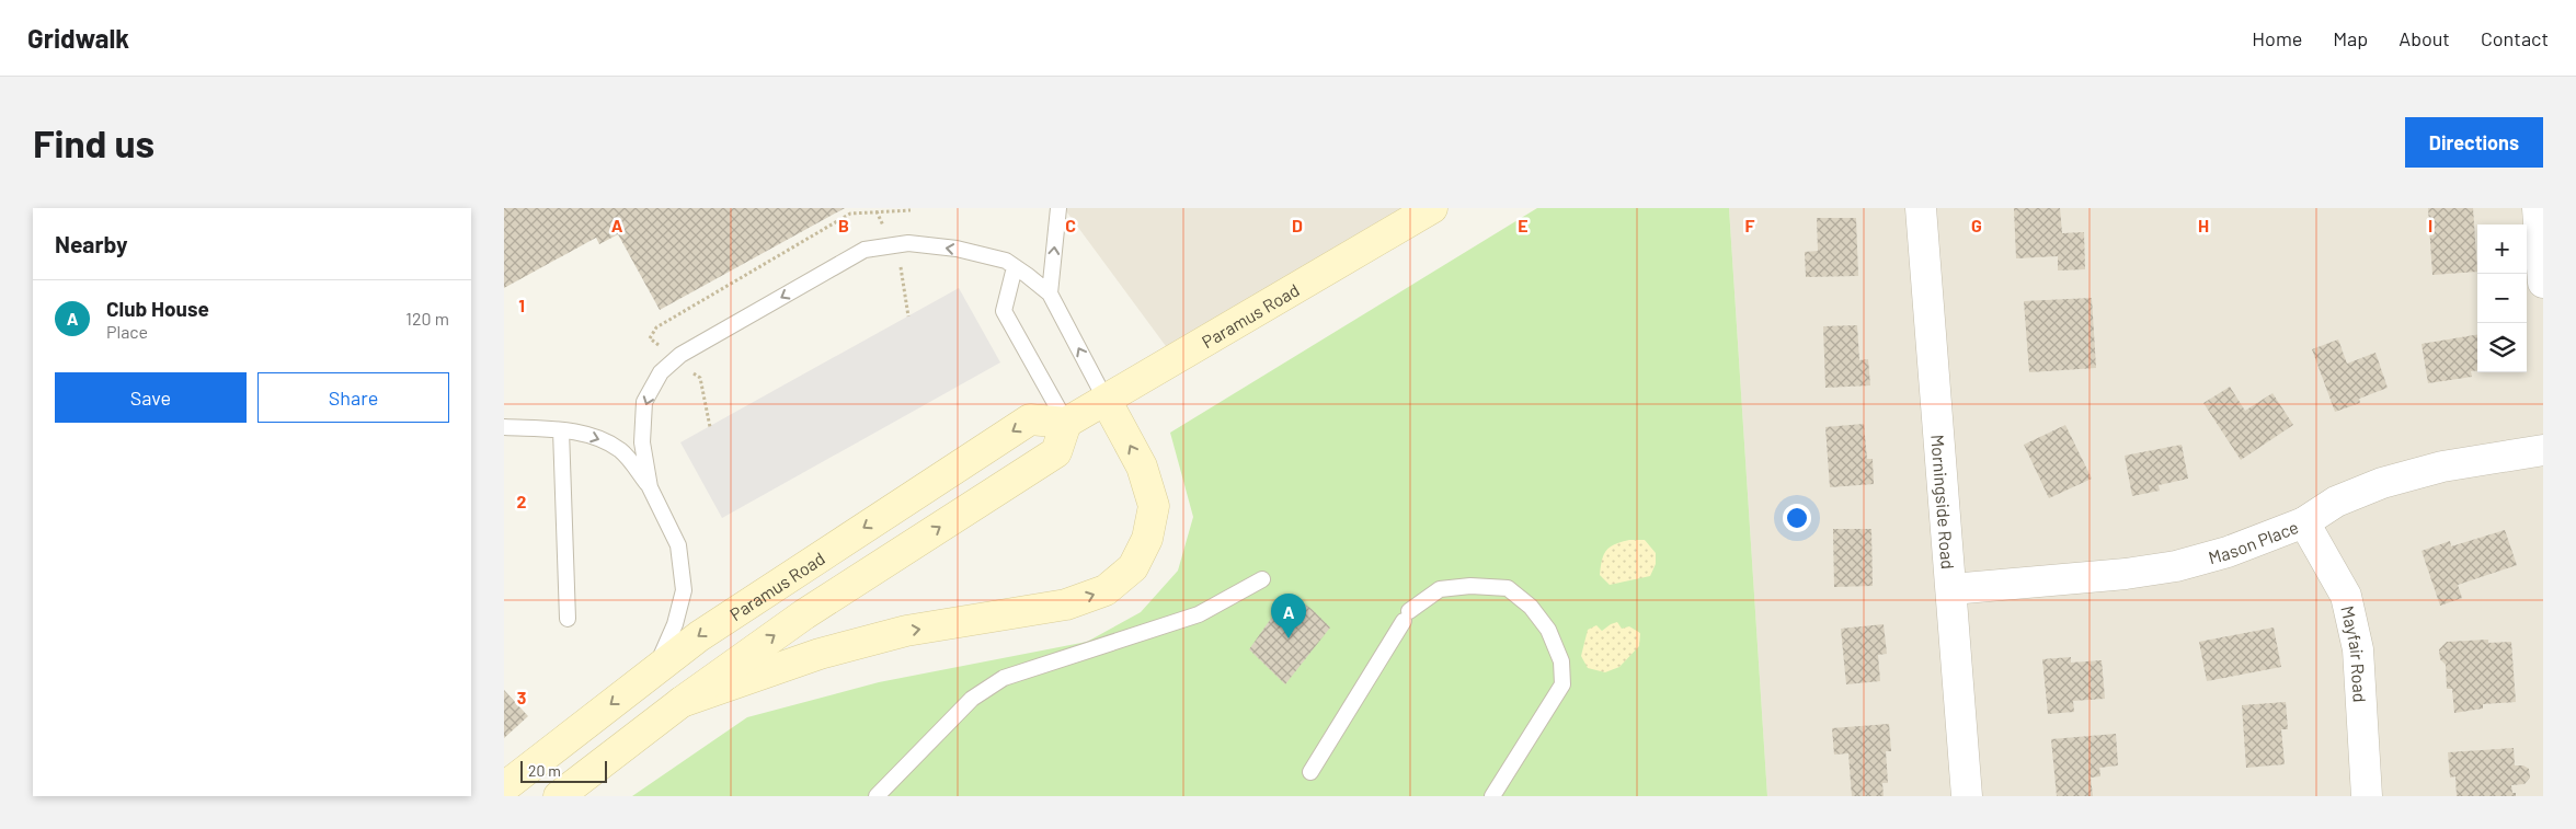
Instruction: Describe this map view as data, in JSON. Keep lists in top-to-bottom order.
{
  "streets": {
    "main road": ["Paramus Road"],
    "street": ["Morningside Road", "Mason Place", "Mayfair Road"]
  },
  "crossings": [
    ["Morningside Road", "Mason Place"],
    ["Mason Place", "Mayfair Road"]
  ],
  "scale_bar": "20 m",
  "page": {
    "header": "Gridwalk",
    "nav": [
      "Home",
      "Map",
      "About",
      "Contact"
    ],
    "buttons": [
      "Directions",
      ["Save", "Share"]
    ],
    "title": "Find us",
    "heading": "Nearby",
    "map_buttons": ["+", "−"],
    "list": [
      {
        "mark": "A",
        "name": "Club House",
        "note": "Place",
        "value": "120 m"
      }
    ],
    "pins": "A",
    "scale": "20 m"
  },
  "grid": {
    "columns": [
      "A",
      "B",
      "C",
      "D",
      "E",
      "F",
      "G",
      "H",
      "I"
    ],
    "rows": ["1", "2", "3"]
  }
}
